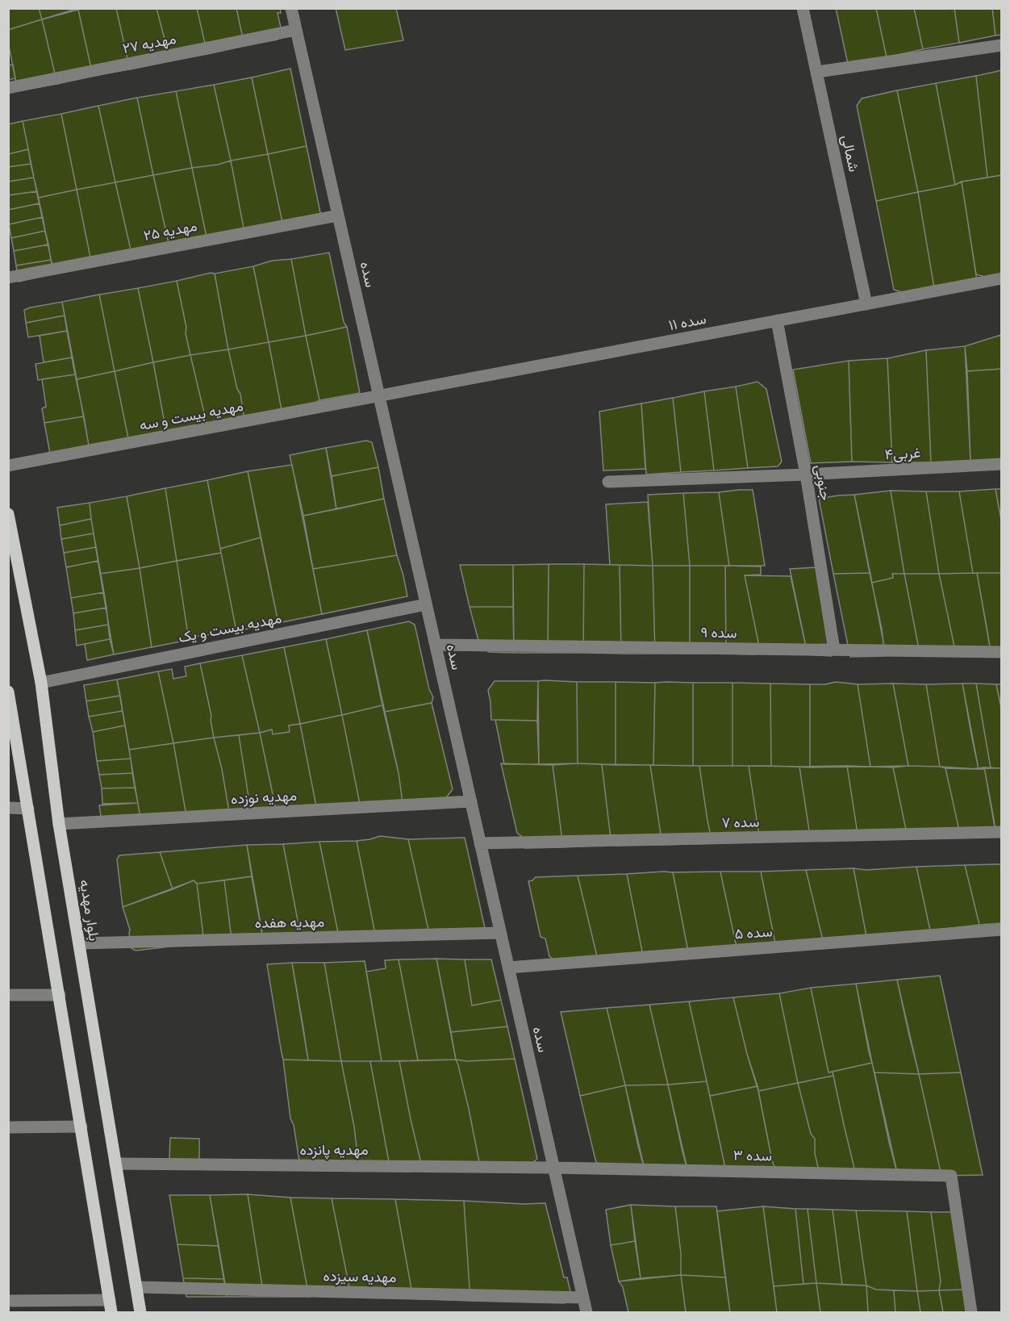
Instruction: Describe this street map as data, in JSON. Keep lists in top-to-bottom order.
{
  "streets": {
    "main road": ["بلوار مهدیه"],
    "street": [
      "مهدیه ۲۷",
      "شمالی",
      "مهدیه ۲۵",
      "سده",
      "سده ۱۱",
      "مهدیه بیست و سه",
      "غربی۴",
      "جنوبی",
      "مهدیه بیست و یک",
      "سده ۹",
      "مهدیه نوزده",
      "سده ۷",
      "مهدیه هفده",
      "سده ۵",
      "مهدیه پانزده",
      "سده ۳",
      "مهدیه سیزده"
    ]
  },
  "crossings": [
    ["مهدیه ۲۷", "سده"],
    ["شمالی", "سده ۱۱"],
    ["مهدیه ۲۵", "سده"],
    ["سده", "سده ۱۱"],
    ["سده", "مهدیه بیست و سه"],
    ["سده", "مهدیه بیست و یک"],
    ["سده", "سده ۹"],
    ["سده", "مهدیه نوزده"],
    ["سده", "سده ۷"],
    ["سده", "مهدیه هفده"],
    ["سده", "سده ۵"],
    ["سده", "مهدیه پانزده"],
    ["سده", "سده ۳"],
    ["سده", "مهدیه سیزده"],
    ["سده ۱۱", "مهدیه بیست و سه"],
    ["سده ۱۱", "جنوبی"],
    ["غربی۴", "جنوبی"],
    ["جنوبی", "سده ۹"],
    ["مهدیه بیست و یک", "بلوار مهدیه"],
    ["مهدیه نوزده", "بلوار مهدیه"],
    ["بلوار مهدیه", "مهدیه هفده"],
    ["بلوار مهدیه", "مهدیه پانزده"],
    ["بلوار مهدیه", "مهدیه سیزده"],
    ["مهدیه پانزده", "سده ۳"]
  ]
}
